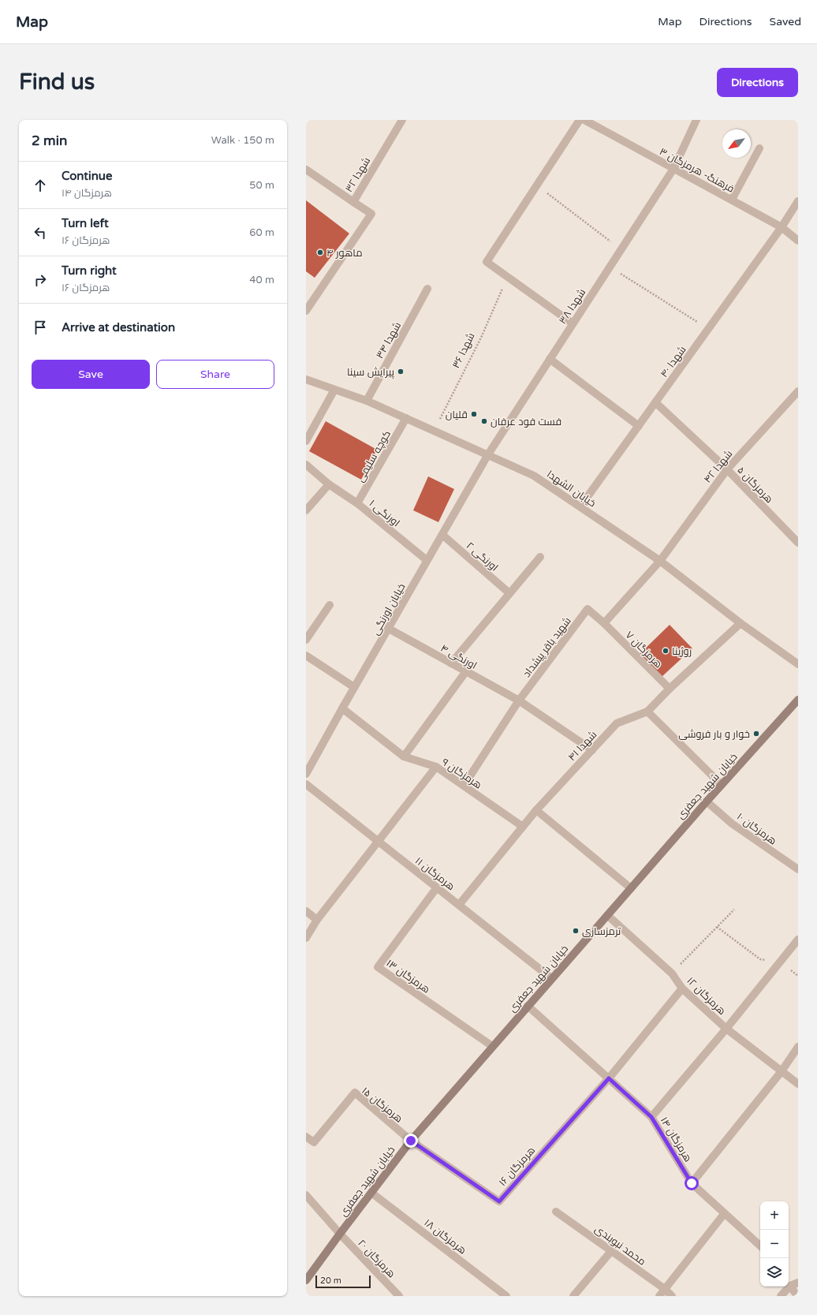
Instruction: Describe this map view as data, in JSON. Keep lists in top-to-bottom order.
{
  "streets": {
    "main road": ["خیابان شهید جعفری"],
    "street": [
      "فرهنگ- هرمزگان ۳",
      "شهدا ۳۲",
      "شهدا ۳۸",
      "شهدا ۳۴",
      "شهدا ۴۰",
      "کوچه سلیمی",
      "شهدا ۴۲",
      "هرمزگان ۵",
      "خیابان الشهدا",
      "اورنگی ۱",
      "اورنگی ۲",
      "خیابان اورنگی",
      "شهید باقر پیشداد",
      "هرمزگان ۷",
      "اورنگی ۴",
      "شهدا ۴۱",
      "هرمزگان ۹",
      "هرمزگان ۱۰",
      "هرمزگان ۱۱",
      "هرمزگان ۱۳",
      "هرمزگان ۱۲",
      "هرمزگان ۱۵",
      "هرمزگان ۱۴",
      "هرمزگان ۱۶",
      "هرمزگان ۱۸",
      "محمد نبوبندی",
      "هرمزگان ۲۰"
    ],
    "path": ["شهدا ۳۶"]
  },
  "crossings": [
    ["فرهنگ- هرمزگان ۳", "شهدا ۳۸"],
    ["فرهنگ- هرمزگان ۳", "شهدا ۴۰"],
    ["شهدا ۳۸", "خیابان الشهدا"],
    ["شهدا ۳۸", "خیابان اورنگی"],
    ["شهدا ۳۴", "خیابان الشهدا"],
    ["شهدا ۳۶", "خیابان الشهدا"],
    ["شهدا ۴۰", "هرمزگان ۵"],
    ["شهدا ۴۰", "خیابان الشهدا"],
    ["کوچه سلیمی", "خیابان الشهدا"],
    ["کوچه سلیمی", "اورنگی ۱"],
    ["شهدا ۴۲", "هرمزگان ۵"],
    ["شهدا ۴۲", "خیابان الشهدا"],
    ["خیابان الشهدا", "خیابان اورنگی"],
    ["خیابان الشهدا", "شهدا ۴۱"],
    ["اورنگی ۱", "خیابان اورنگی"],
    ["اورنگی ۲", "خیابان اورنگی"],
    ["خیابان اورنگی", "اورنگی ۴"],
    ["خیابان اورنگی", "هرمزگان ۹"],
    ["شهید باقر پیشداد", "هرمزگان ۷"],
    ["شهید باقر پیشداد", "اورنگی ۴"],
    ["شهید باقر پیشداد", "هرمزگان ۹"],
    ["هرمزگان ۷", "شهدا ۴۱"],
    ["اورنگی ۴", "شهدا ۴۱"],
    ["شهدا ۴۱", "هرمزگان ۹"],
    ["شهدا ۴۱", "هرمزگان ۱۱"],
    ["خیابان شهید جعفری", "هرمزگان ۱۰"],
    ["خیابان شهید جعفری", "هرمزگان ۱۱"],
    ["خیابان شهید جعفری", "هرمزگان ۱۳"],
    ["خیابان شهید جعفری", "هرمزگان ۱۲"],
    ["خیابان شهید جعفری", "هرمزگان ۱۵"],
    ["خیابان شهید جعفری", "هرمزگان ۱۴"],
    ["خیابان شهید جعفری", "هرمزگان ۱۶"],
    ["خیابان شهید جعفری", "هرمزگان ۱۸"],
    ["خیابان شهید جعفری", "هرمزگان ۲۰"],
    ["هرمزگان ۱۱", "هرمزگان ۱۳"],
    ["هرمزگان ۱۵", "هرمزگان ۱۶"],
    ["هرمزگان ۱۴", "هرمزگان ۱۶"]
  ],
  "places": [
    "ماهور ۴",
    "پیرایش سینا",
    "قلیان",
    "فست فود عرفان",
    "روژینا",
    "خوار و بار فروشی",
    "ترمزسازی"
  ],
  "scale_bar": "20 m",
  "north": "bottom left",
  "page": {
    "header": "Map",
    "nav": ["Map", "Directions", "Saved"],
    "buttons": [
      "Directions",
      ["Save", "Share"]
    ],
    "title": "Find us",
    "heading": ["2 min", "Walk · 150 m"],
    "list": [
      ["Continue", "هرمزگان ۱۴", "50 m"],
      ["Turn left", "هرمزگان ۱۶", "60 m"],
      ["Turn right", "هرمزگان ۱۶", "40 m"],
      "Arrive at destination"
    ],
    "map_buttons": ["+", "−"],
    "scale": "20 m"
  }
}
